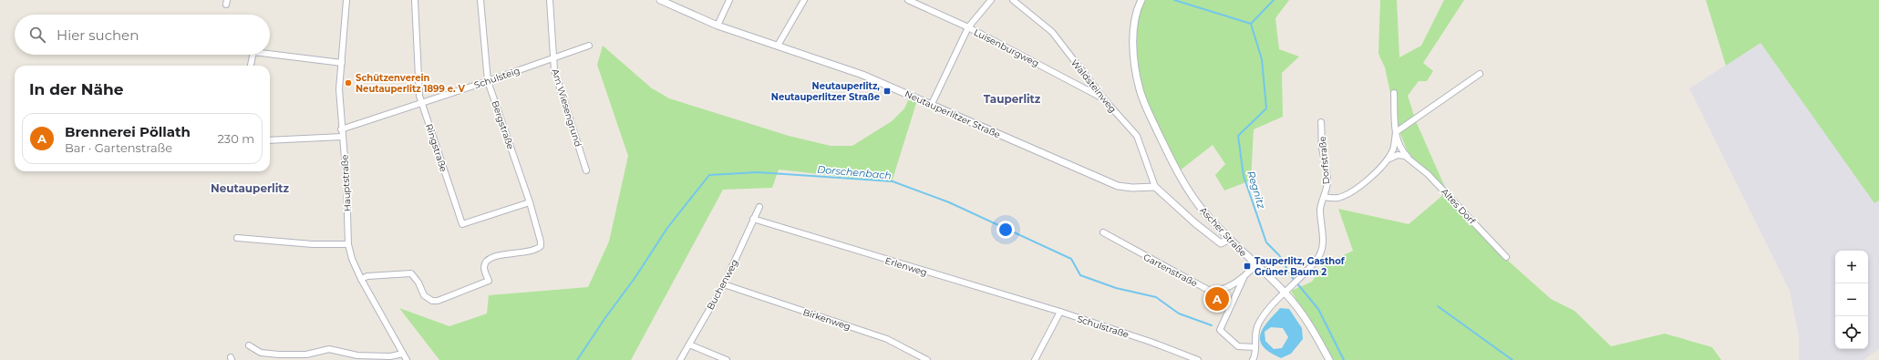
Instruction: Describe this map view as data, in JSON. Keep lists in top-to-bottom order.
{
  "streets": {
    "street": [
      "Luisenburgweg",
      "Schulsteig",
      "Waldsteinweg",
      "Am Wiesengrund",
      "Neutauperlitzer Straße",
      "Bergstraße",
      "Ringstraße",
      "Dorfstraße",
      "Hauptstraße",
      "Altes Dorf",
      "Ascher Straße",
      "Erlenweg",
      "Gartenstraße",
      "Buchenweg",
      "Birkenweg",
      "Schulstraße"
    ]
  },
  "crossings": [
    ["Luisenburgweg", "Waldsteinweg"],
    ["Schulsteig", "Am Wiesengrund"],
    ["Schulsteig", "Bergstraße"],
    ["Schulsteig", "Ringstraße"],
    ["Schulsteig", "Hauptstraße"],
    ["Waldsteinweg", "Neutauperlitzer Straße"],
    ["Bergstraße", "Ringstraße"],
    ["Bergstraße", "Hauptstraße"],
    ["Dorfstraße", "Altes Dorf"],
    ["Dorfstraße", "Ascher Straße"],
    ["Ascher Straße", "Gartenstraße"],
    ["Erlenweg", "Buchenweg"],
    ["Erlenweg", "Schulstraße"],
    ["Buchenweg", "Birkenweg"]
  ],
  "districts": ["Tauperlitz", "Neutauperlitz"],
  "water": ["Dorschenbach", "Regnitz"],
  "places": {
    "other": ["Schützenverein Neutauperlitz 1899 e. V"],
    "transit": ["Neutauperlitz, Neutauperlitzer Straße", "Tauperlitz, Gasthof Grüner Baum 2"]
  },
  "page": {
    "search": "Hier suchen",
    "heading": "In der Nähe",
    "list": [
      {
        "mark": "A",
        "name": "Brennerei Pöllath",
        "note": "Bar · Gartenstraße",
        "value": "230 m"
      }
    ],
    "map_buttons": ["+", "−"],
    "pins": "A"
  }
}
